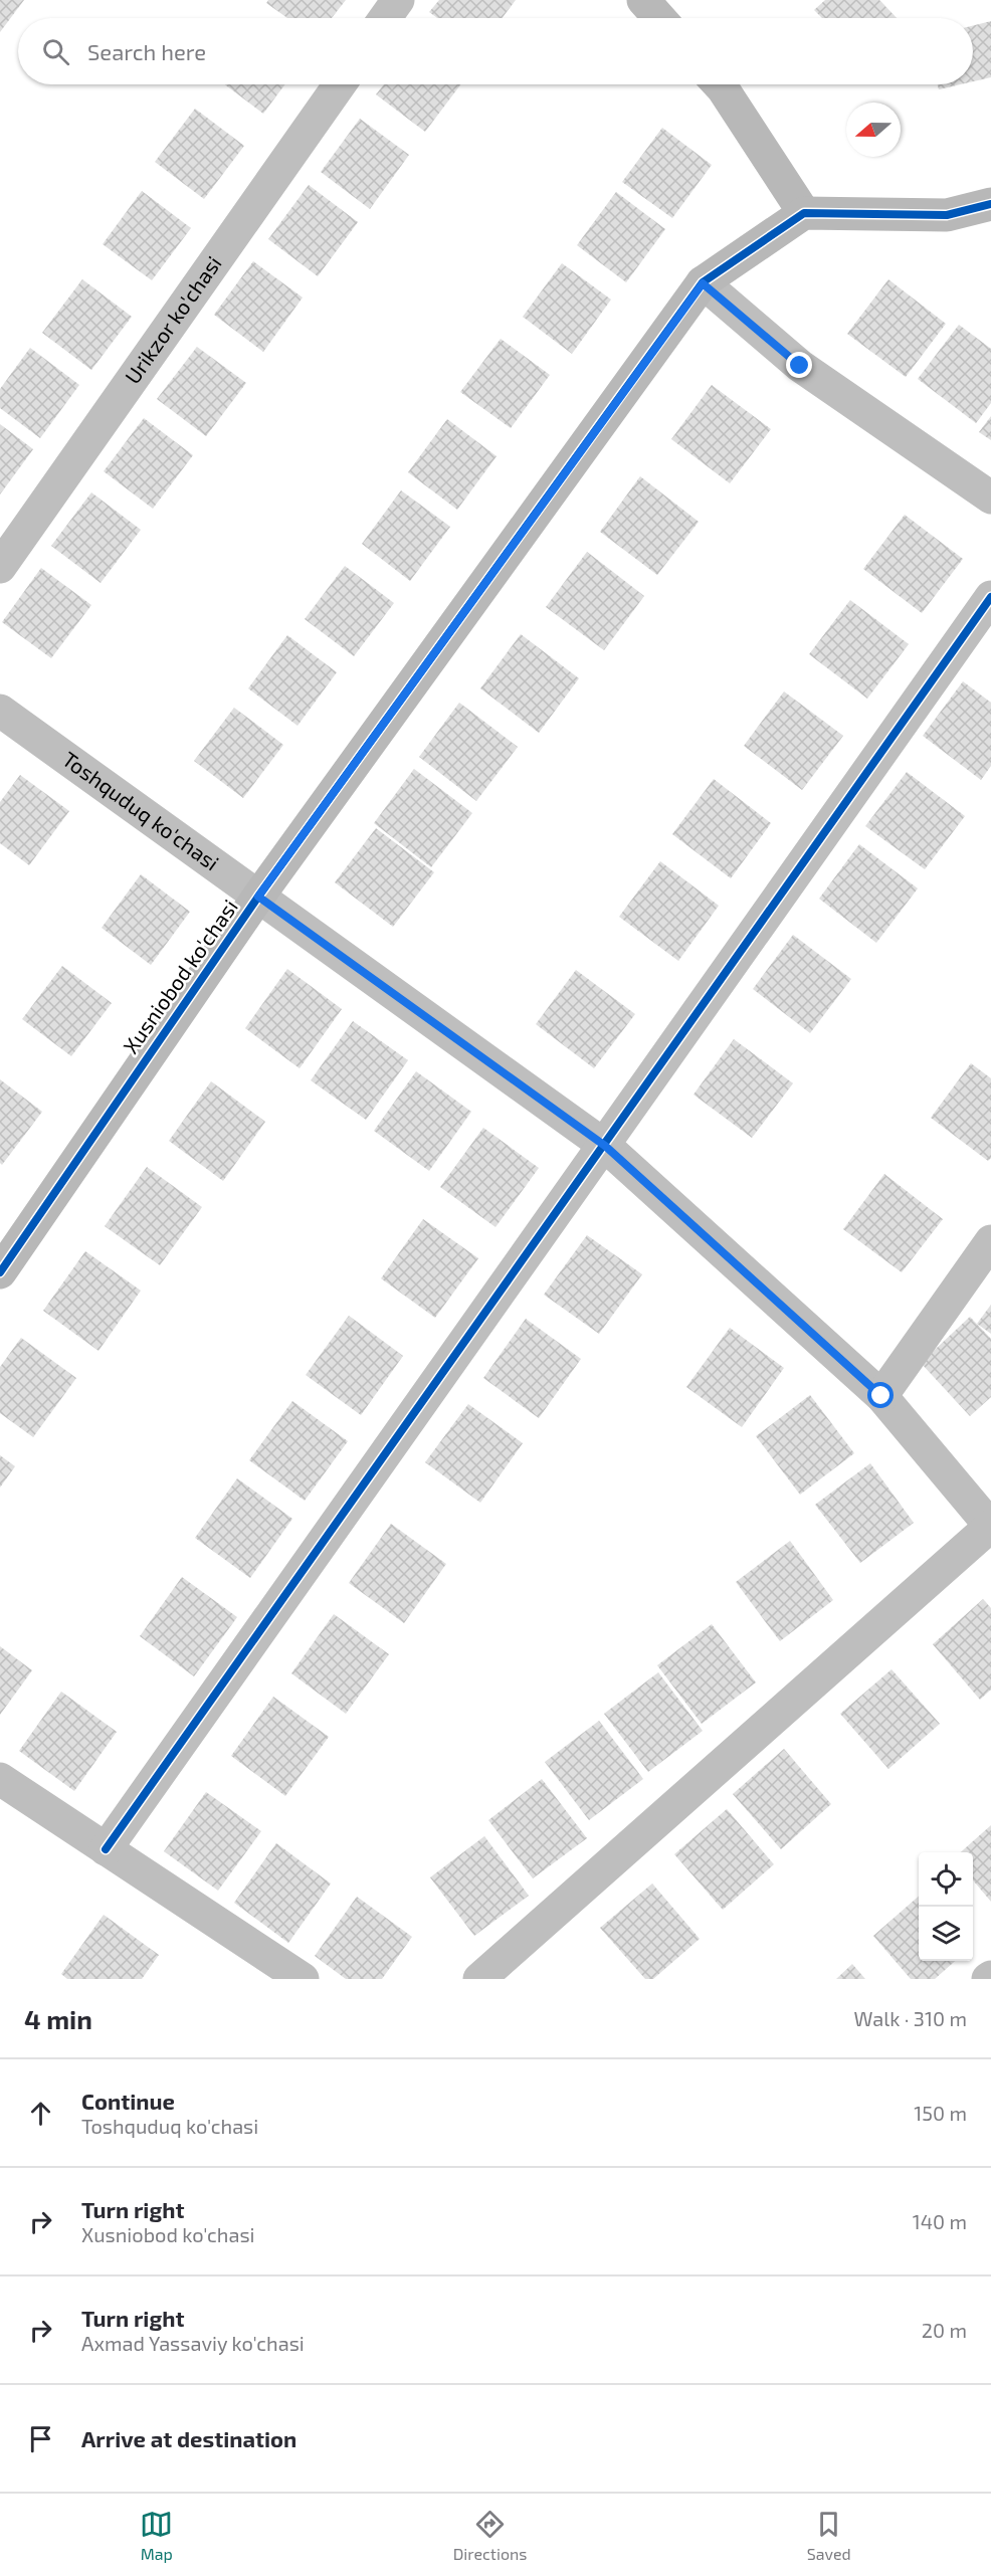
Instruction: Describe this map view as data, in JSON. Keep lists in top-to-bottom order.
{
  "streets": {
    "street": ["Urikzor ko'chasi", "Toshquduq ko'chasi", "Xusniobod ko'chasi"]
  },
  "crossings": [
    ["Toshquduq ko'chasi", "Xusniobod ko'chasi"]
  ],
  "north": "left",
  "page": {
    "search": "Search here",
    "heading": ["4 min", "Walk · 310 m"],
    "list": [
      ["Continue", "Toshquduq ko'chasi", "150 m"],
      ["Turn right", "Xusniobod ko'chasi", "140 m"],
      ["Turn right", "Axmad Yassaviy ko'chasi", "20 m"],
      "Arrive at destination"
    ],
    "nav": ["Map", "Directions", "Saved"]
  }
}
